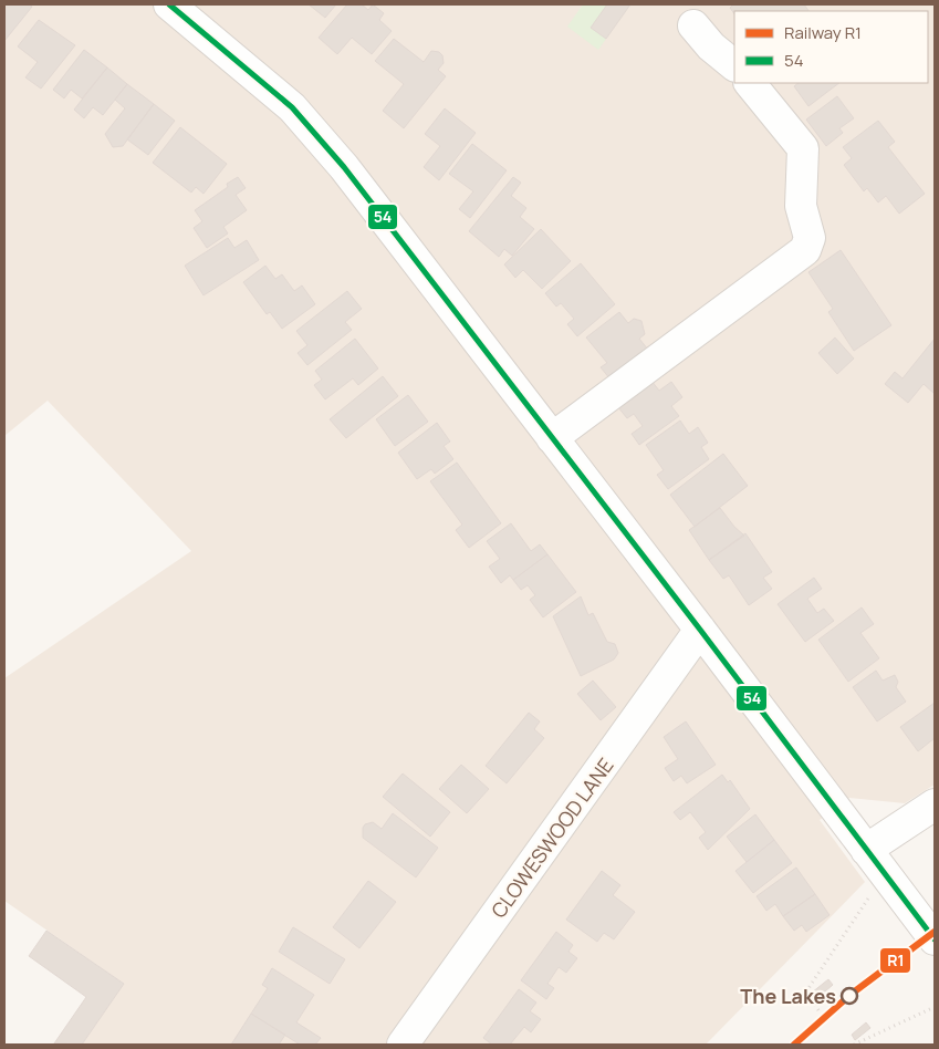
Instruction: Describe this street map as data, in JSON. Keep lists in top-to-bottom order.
{
  "streets": {
    "street": ["CLOWESWOOD LANE"]
  },
  "places": ["The Lakes"],
  "lines": ["transit line 54", "rail line R1"],
  "legend": ["Railway R1", "54"]
}
